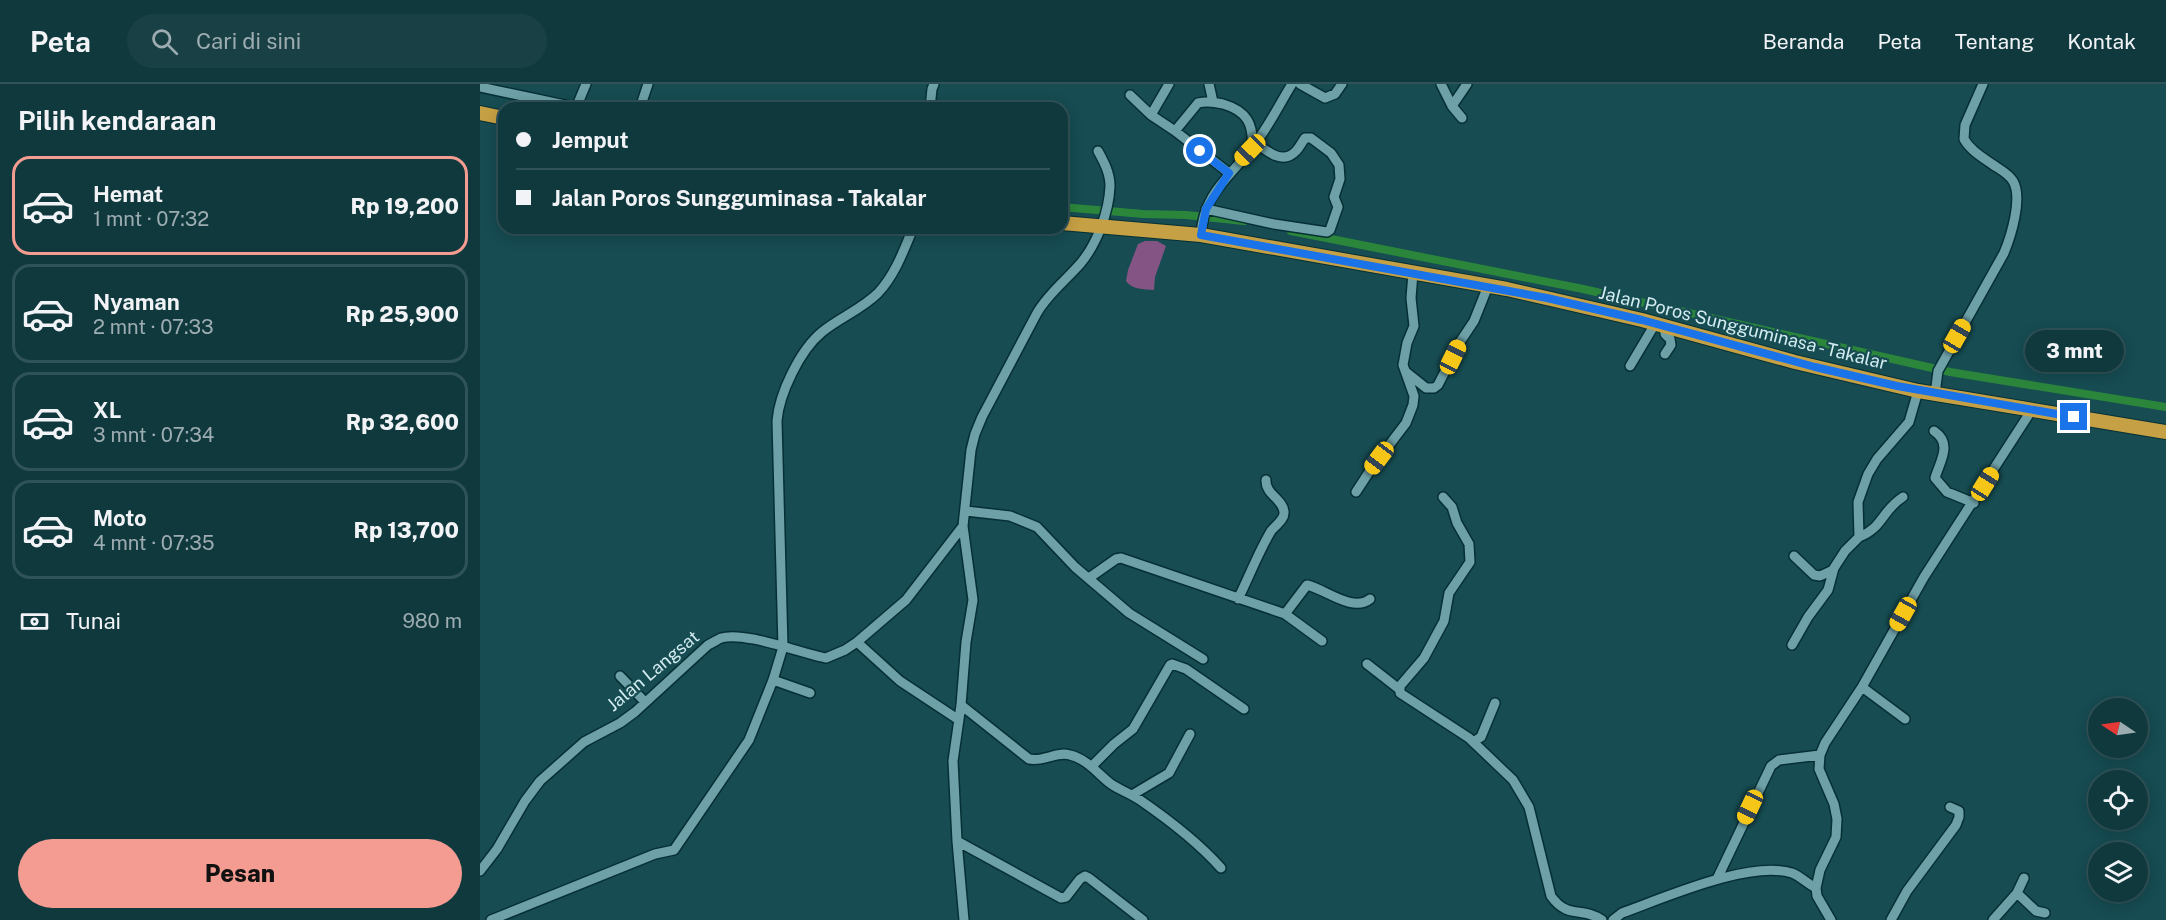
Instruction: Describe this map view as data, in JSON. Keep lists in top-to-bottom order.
{
  "streets": {
    "highway": ["Jalan Poros Sungguminasa - Takalar"],
    "street": ["Jalan Langsat"]
  },
  "north": "left",
  "page": {
    "header": "Peta",
    "search": "Cari di sini",
    "nav": [
      "Beranda",
      "Peta",
      "Tentang",
      "Kontak"
    ],
    "heading": "Pilih kendaraan",
    "banner": ["Jemput", "Jalan Poros Sungguminasa - Takalar"],
    "list": [
      {
        "name": "Hemat",
        "note": "1 mnt · 07:32",
        "value": "Rp 19,200"
      },
      {
        "name": "Nyaman",
        "note": "2 mnt · 07:33",
        "value": "Rp 25,900"
      },
      {
        "name": "XL",
        "note": "3 mnt · 07:34",
        "value": "Rp 32,600"
      },
      {
        "name": "Moto",
        "note": "4 mnt · 07:35",
        "value": "Rp 13,700"
      }
    ],
    "bubble": "3 mnt",
    "pay": ["Tunai", "980 m"],
    "buttons": "Pesan"
  }
}
